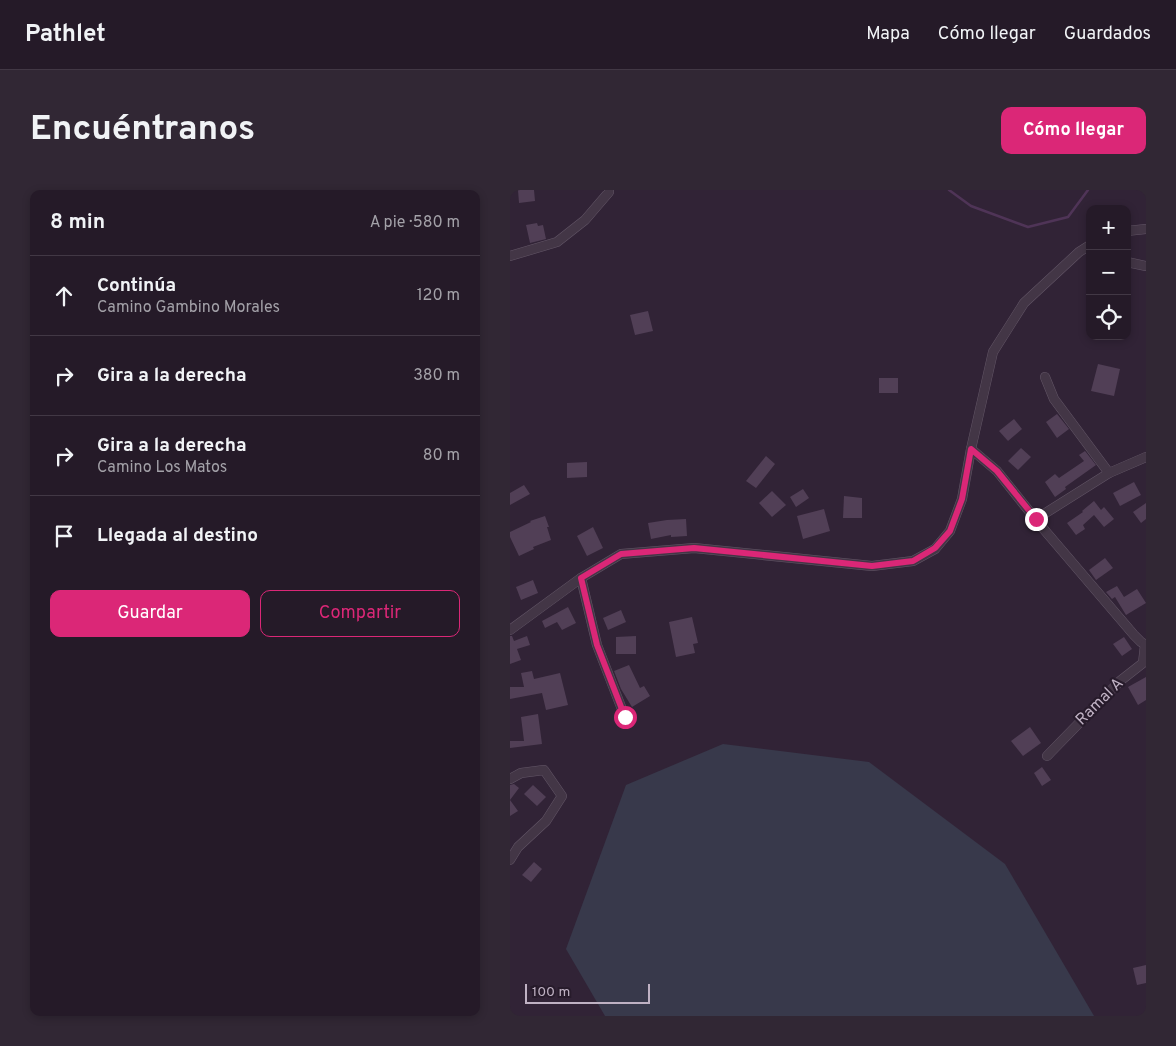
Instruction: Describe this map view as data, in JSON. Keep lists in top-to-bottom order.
{
  "streets": {
    "street": ["Ramal A"]
  },
  "scale_bar": "100 m",
  "page": {
    "header": "Pathlet",
    "nav": ["Mapa", "Cómo llegar", "Guardados"],
    "buttons": [
      "Cómo llegar",
      ["Guardar", "Compartir"]
    ],
    "title": "Encuéntranos",
    "heading": ["8 min", "A pie · 580 m"],
    "map_buttons": ["+", "−"],
    "list": [
      ["Continúa", "Camino Gambino Morales", "120 m"],
      ["Gira a la derecha", "380 m"],
      ["Gira a la derecha", "Camino Los Matos", "80 m"],
      "Llegada al destino"
    ],
    "scale": "100 m"
  }
}
